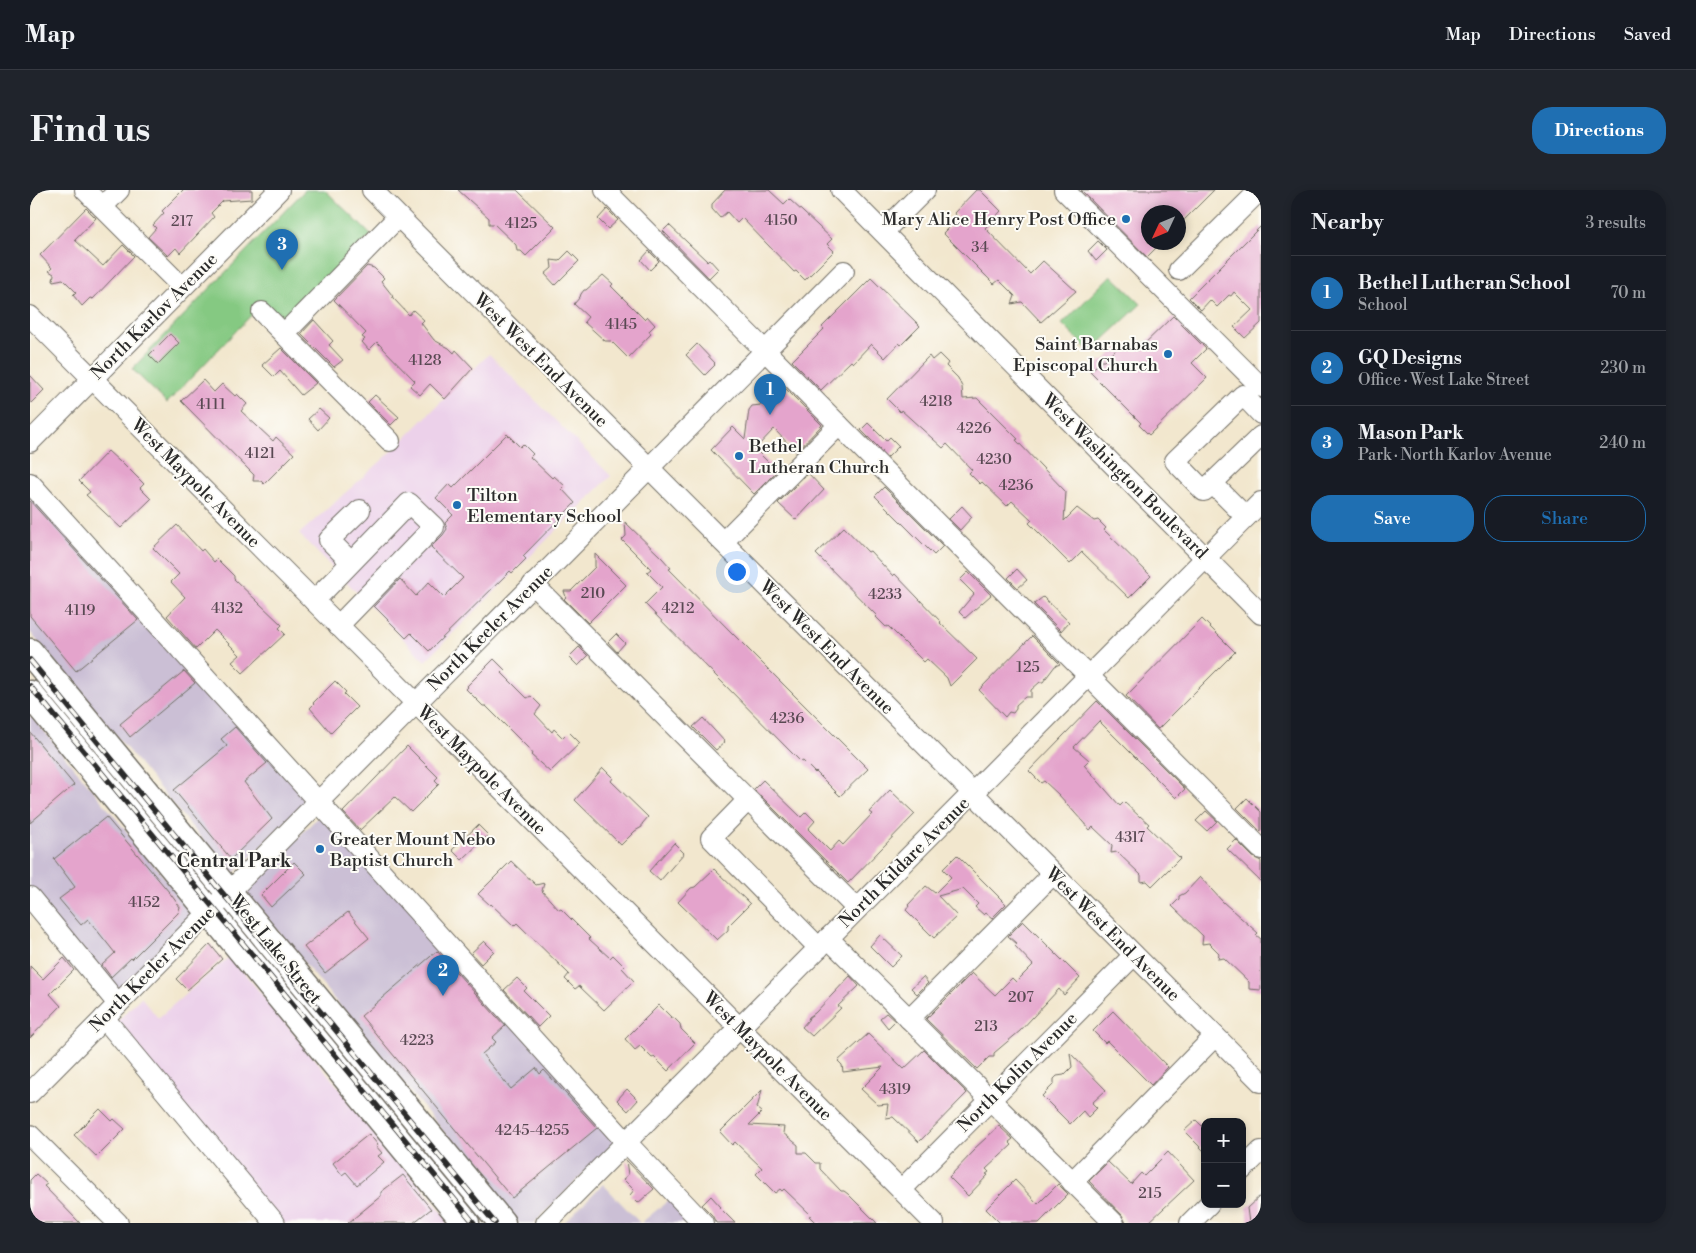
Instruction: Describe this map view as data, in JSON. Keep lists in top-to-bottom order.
{
  "streets": {
    "main road": ["West Lake Street"],
    "street": [
      "North Karlov Avenue",
      "West West End Avenue",
      "West Washington Boulevard",
      "West Maypole Avenue",
      "North Keeler Avenue",
      "North Kildare Avenue",
      "North Kolin Avenue"
    ]
  },
  "crossings": [
    ["North Karlov Avenue", "West Maypole Avenue"],
    ["West West End Avenue", "North Keeler Avenue"],
    ["West West End Avenue", "North Kildare Avenue"],
    ["West West End Avenue", "North Kolin Avenue"],
    ["West Washington Boulevard", "North Kildare Avenue"],
    ["West Maypole Avenue", "North Keeler Avenue"],
    ["West Maypole Avenue", "North Kildare Avenue"],
    ["West Maypole Avenue", "North Kolin Avenue"],
    ["North Keeler Avenue", "West Lake Street"]
  ],
  "districts": ["Central Park"],
  "places": [
    "Mary Alice Henry Post Office",
    "Saint Barnabas Episcopal Church",
    "Bethel Lutheran Church",
    "Tilton Elementary School",
    "Greater Mount Nebo Baptist Church"
  ],
  "house_numbers": [
    "4150",
    "217",
    "4125",
    "34",
    "4145",
    "4128",
    "4218",
    "4111",
    "4226",
    "4121",
    "4230",
    "4236",
    "210",
    "4233",
    "4132",
    "4212",
    "4119",
    "125",
    "4236",
    "4317",
    "4152",
    "207",
    "213",
    "4223",
    "4319",
    "4245-4255",
    "215"
  ],
  "north": "bottom left",
  "page": {
    "header": "Map",
    "nav": ["Map", "Directions", "Saved"],
    "buttons": [
      "Directions",
      ["Save", "Share"]
    ],
    "title": "Find us",
    "heading": ["Nearby", "3 results"],
    "pins": ["3", "1", "2"],
    "list": [
      {
        "mark": "1",
        "name": "Bethel Lutheran School",
        "note": "School",
        "value": "70 m"
      },
      {
        "mark": "2",
        "name": "GQ Designs",
        "note": "Office · West Lake Street",
        "value": "230 m"
      },
      {
        "mark": "3",
        "name": "Mason Park",
        "note": "Park · North Karlov Avenue",
        "value": "240 m"
      }
    ],
    "map_buttons": ["+", "−"]
  }
}
